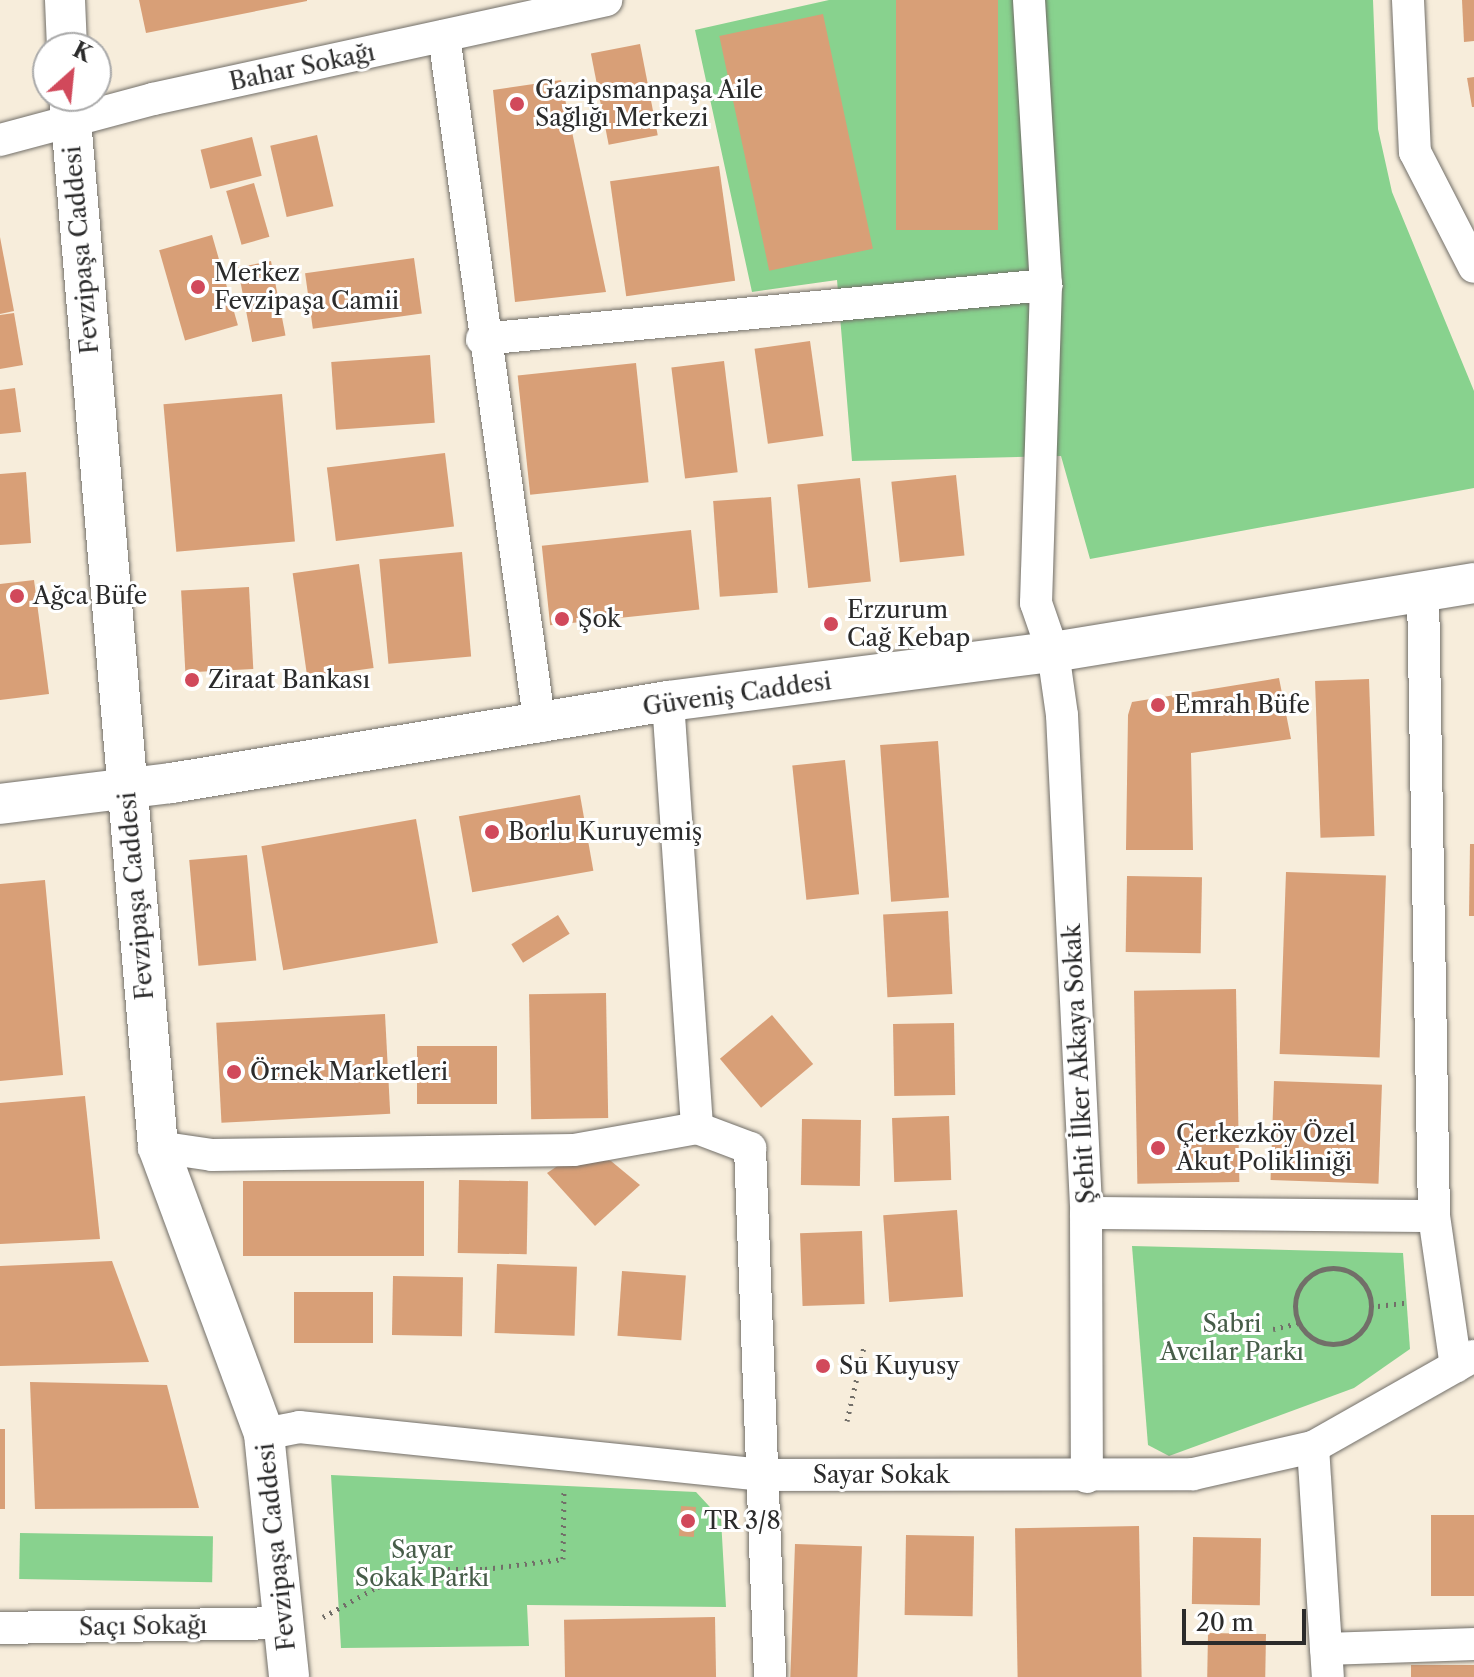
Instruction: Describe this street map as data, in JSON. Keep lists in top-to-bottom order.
{
  "streets": {
    "street": [
      "Bahar Sokağı",
      "Fevzipaşa Caddesi",
      "Güveniş Caddesi",
      "Şehit İlker Akkaya Sokak",
      "Sayar Sokak",
      "Saçı Sokağı"
    ]
  },
  "crossings": [
    ["Fevzipaşa Caddesi", "Güveniş Caddesi"],
    ["Fevzipaşa Caddesi", "Sayar Sokak"],
    ["Fevzipaşa Caddesi", "Saçı Sokağı"],
    ["Güveniş Caddesi", "Şehit İlker Akkaya Sokak"],
    ["Şehit İlker Akkaya Sokak", "Sayar Sokak"]
  ],
  "parks": ["Sabri Avcılar Parkı", "Sayar Sokak Parkı"],
  "places": [
    "Gazipsmanpaşa Aile Sağlığı Merkezi",
    "Merkez Fevzipaşa Camii",
    "Ağca Büfe",
    "Şok",
    "Erzurum Cağ Kebap",
    "Ziraat Bankası",
    "Emrah Büfe",
    "Borlu Kuruyemiş",
    "Örnek Marketleri",
    "Çerkezköy Özel Akut Polikliniği",
    "Su Kuyusy",
    "TR 3/8"
  ],
  "scale_bar": "20 m",
  "north": "top right"
}
